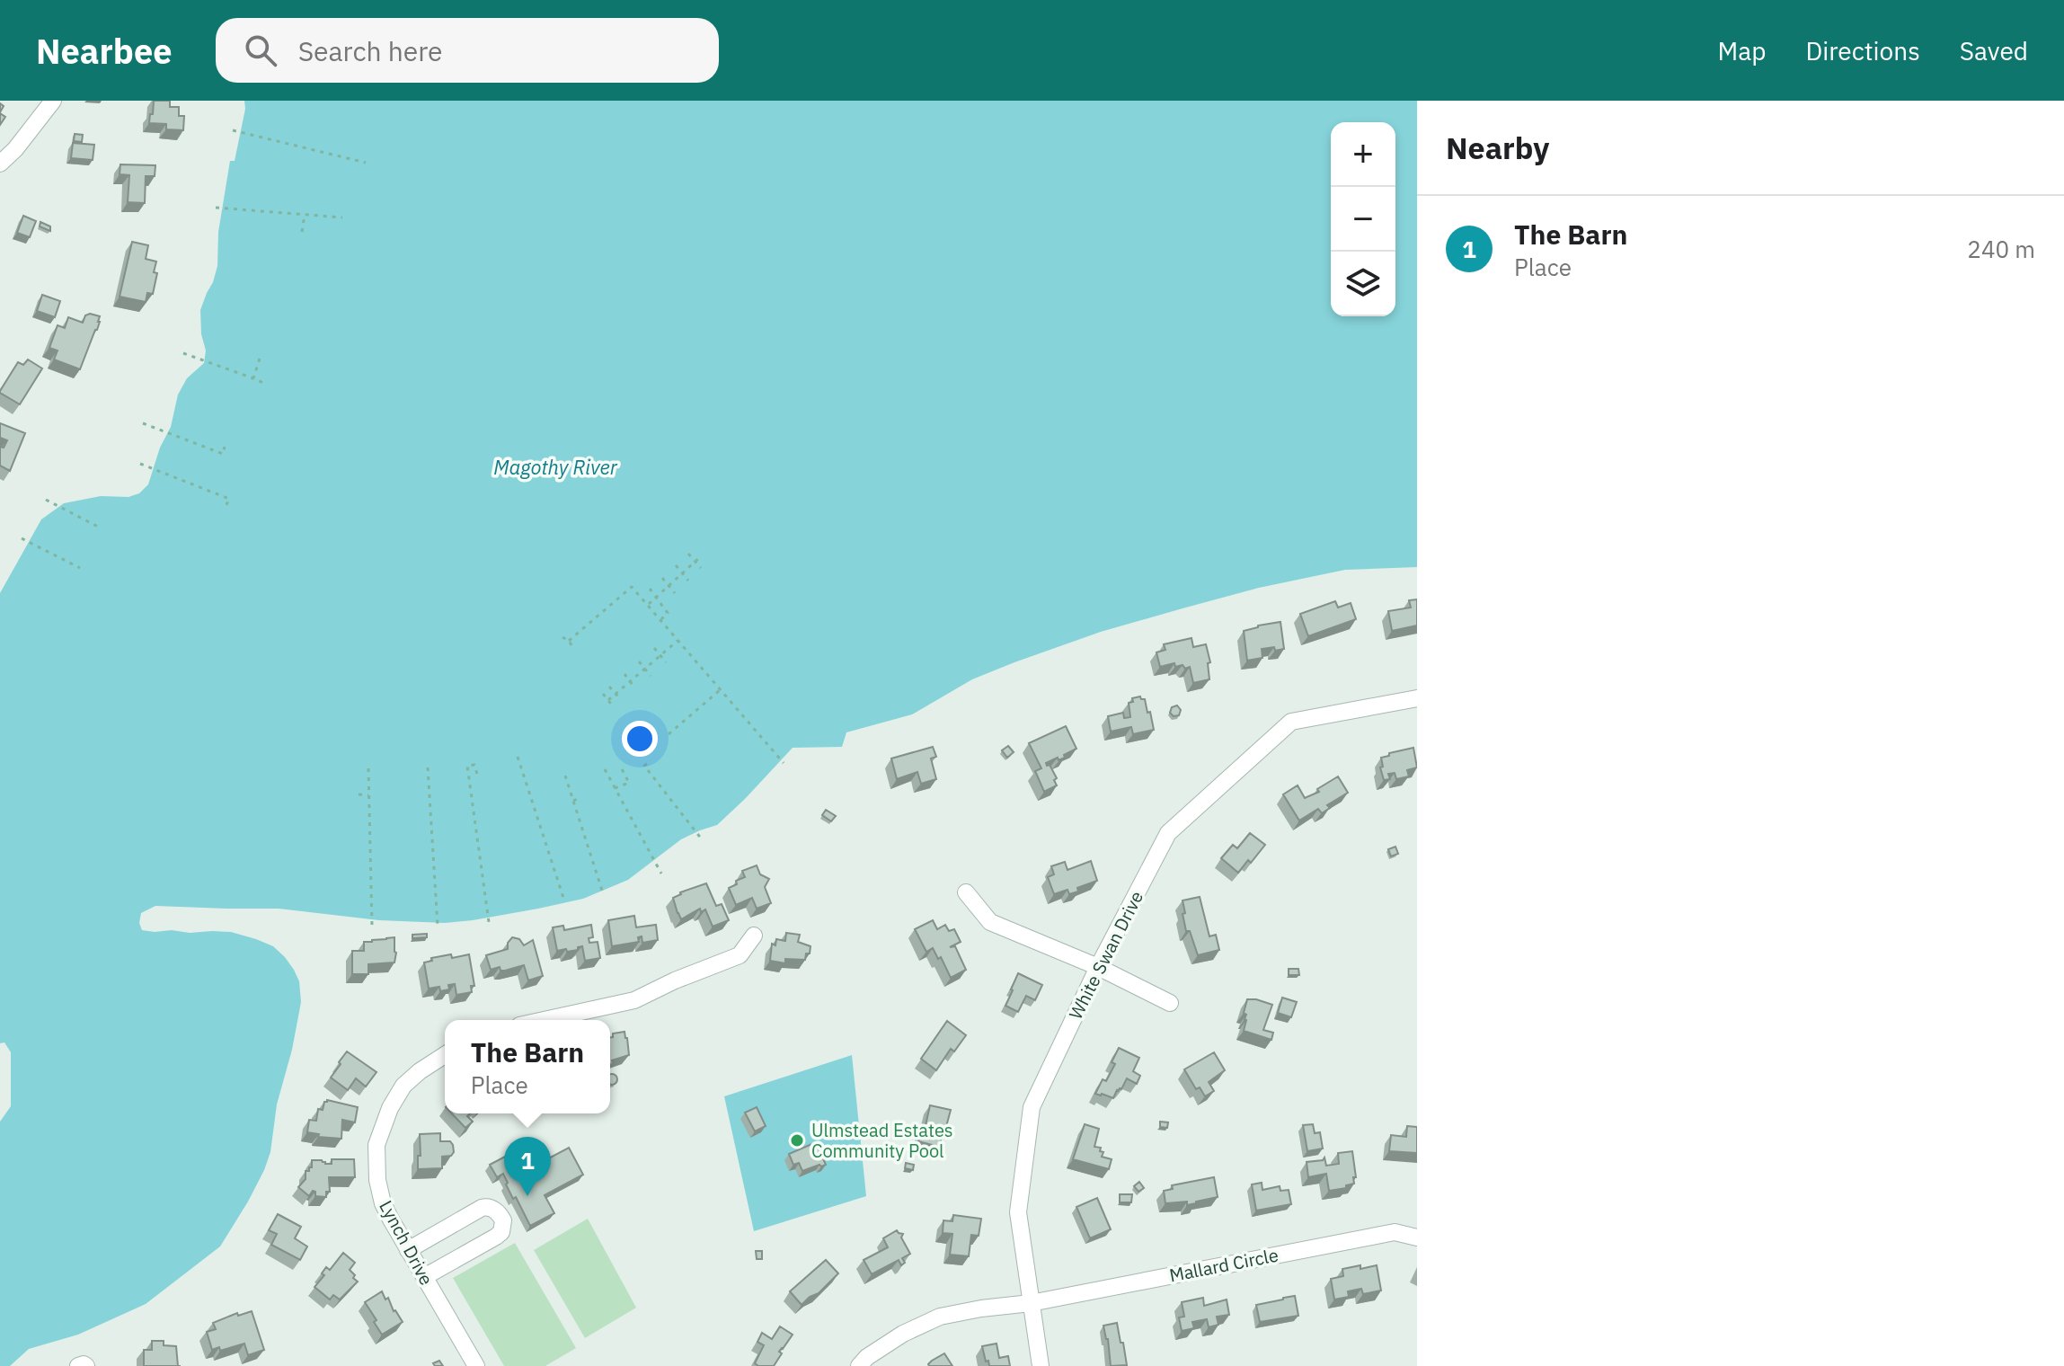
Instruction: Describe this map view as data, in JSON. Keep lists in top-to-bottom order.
{
  "streets": {
    "street": ["White Swan Drive", "Lynch Drive", "Mallard Circle"]
  },
  "crossings": [
    ["White Swan Drive", "Mallard Circle"]
  ],
  "water": ["Magothy River"],
  "places": ["Ulmstead Estates Community Pool"],
  "page": {
    "header": "Nearbee",
    "search": "Search here",
    "nav": ["Map", "Directions", "Saved"],
    "heading": "Nearby",
    "map_buttons": ["+", "−"],
    "list": [
      {
        "mark": "1",
        "name": "The Barn",
        "note": "Place",
        "value": "240 m"
      }
    ],
    "popup": ["The Barn", "Place"],
    "pins": "1"
  }
}
